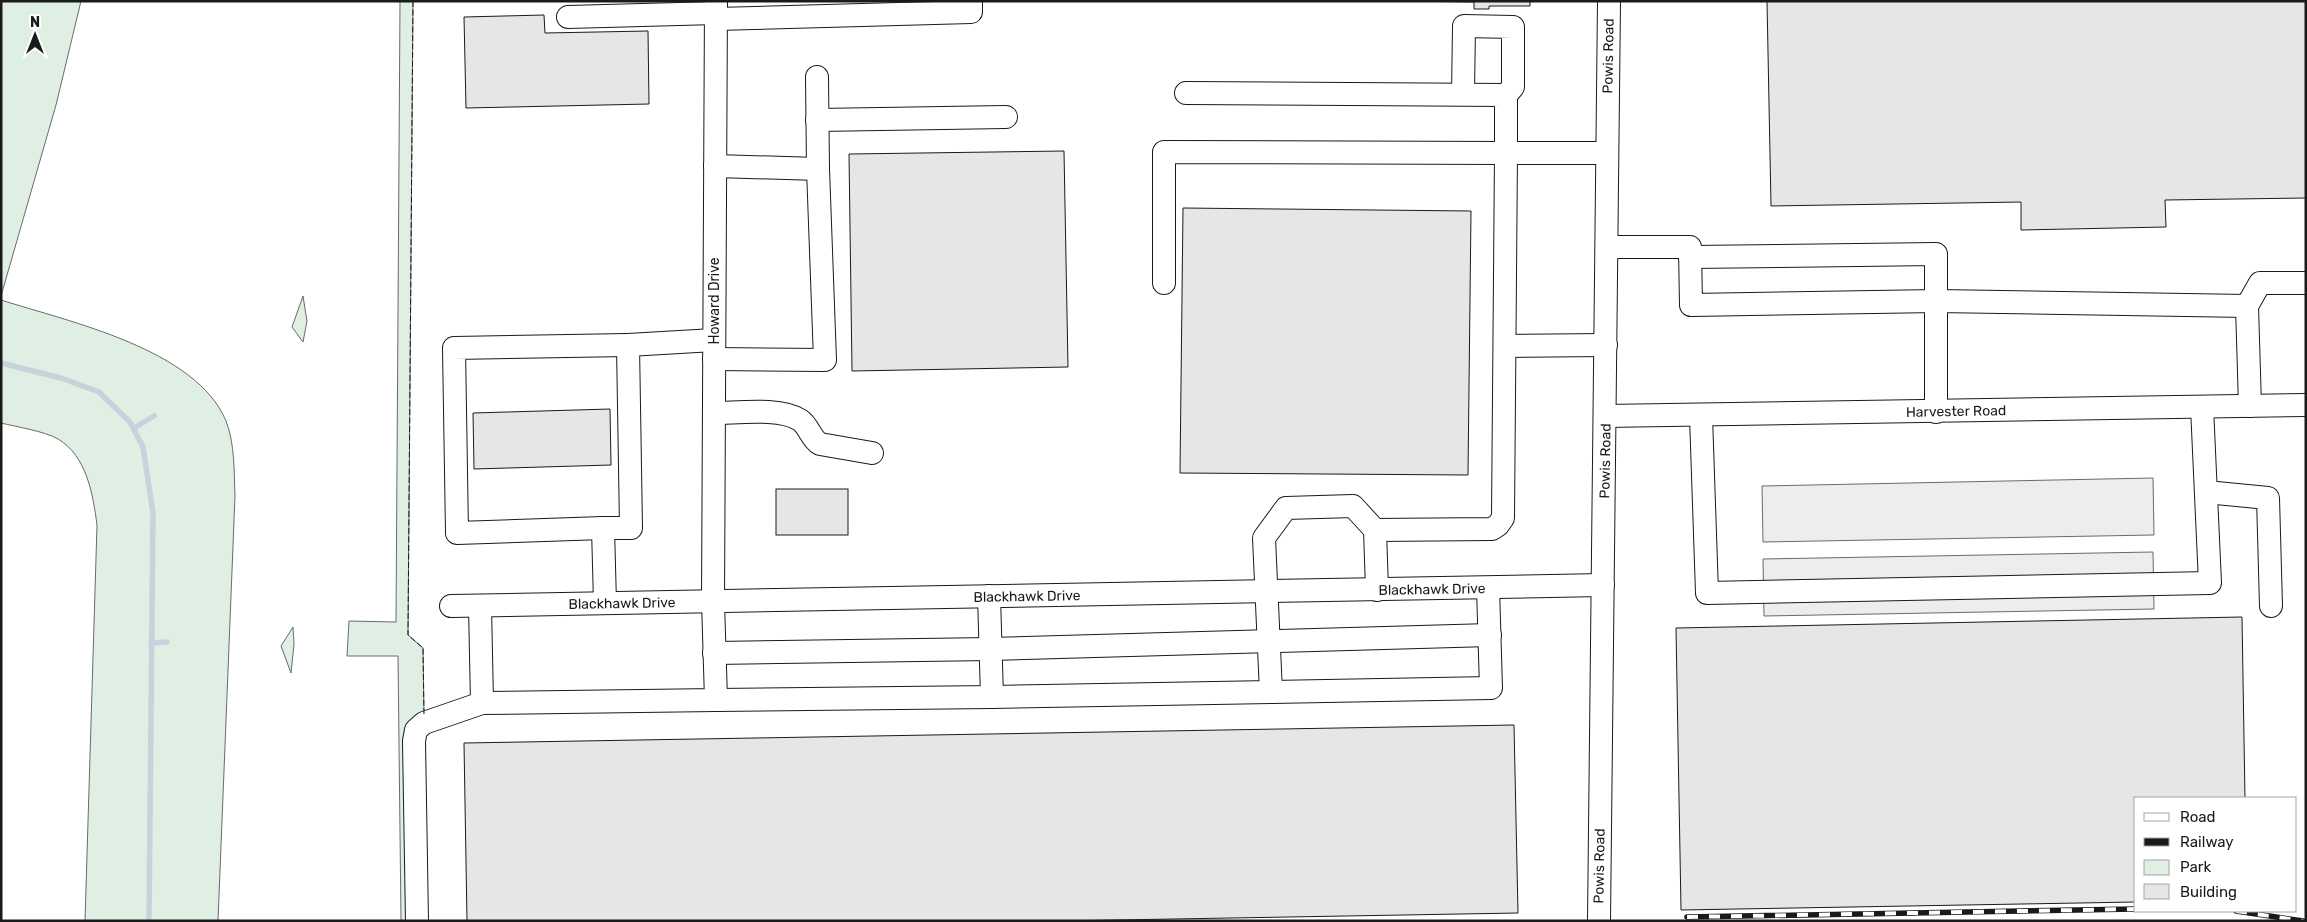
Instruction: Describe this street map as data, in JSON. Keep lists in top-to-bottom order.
{
  "streets": {
    "street": [
      "Powis Road",
      "Howard Drive",
      "Harvester Road",
      "Blackhawk Drive"
    ]
  },
  "crossings": [
    ["Powis Road", "Harvester Road"],
    ["Powis Road", "Blackhawk Drive"],
    ["Howard Drive", "Blackhawk Drive"]
  ],
  "legend": [
    "Road",
    "Railway",
    "Park",
    "Building"
  ],
  "north": "top"
}
